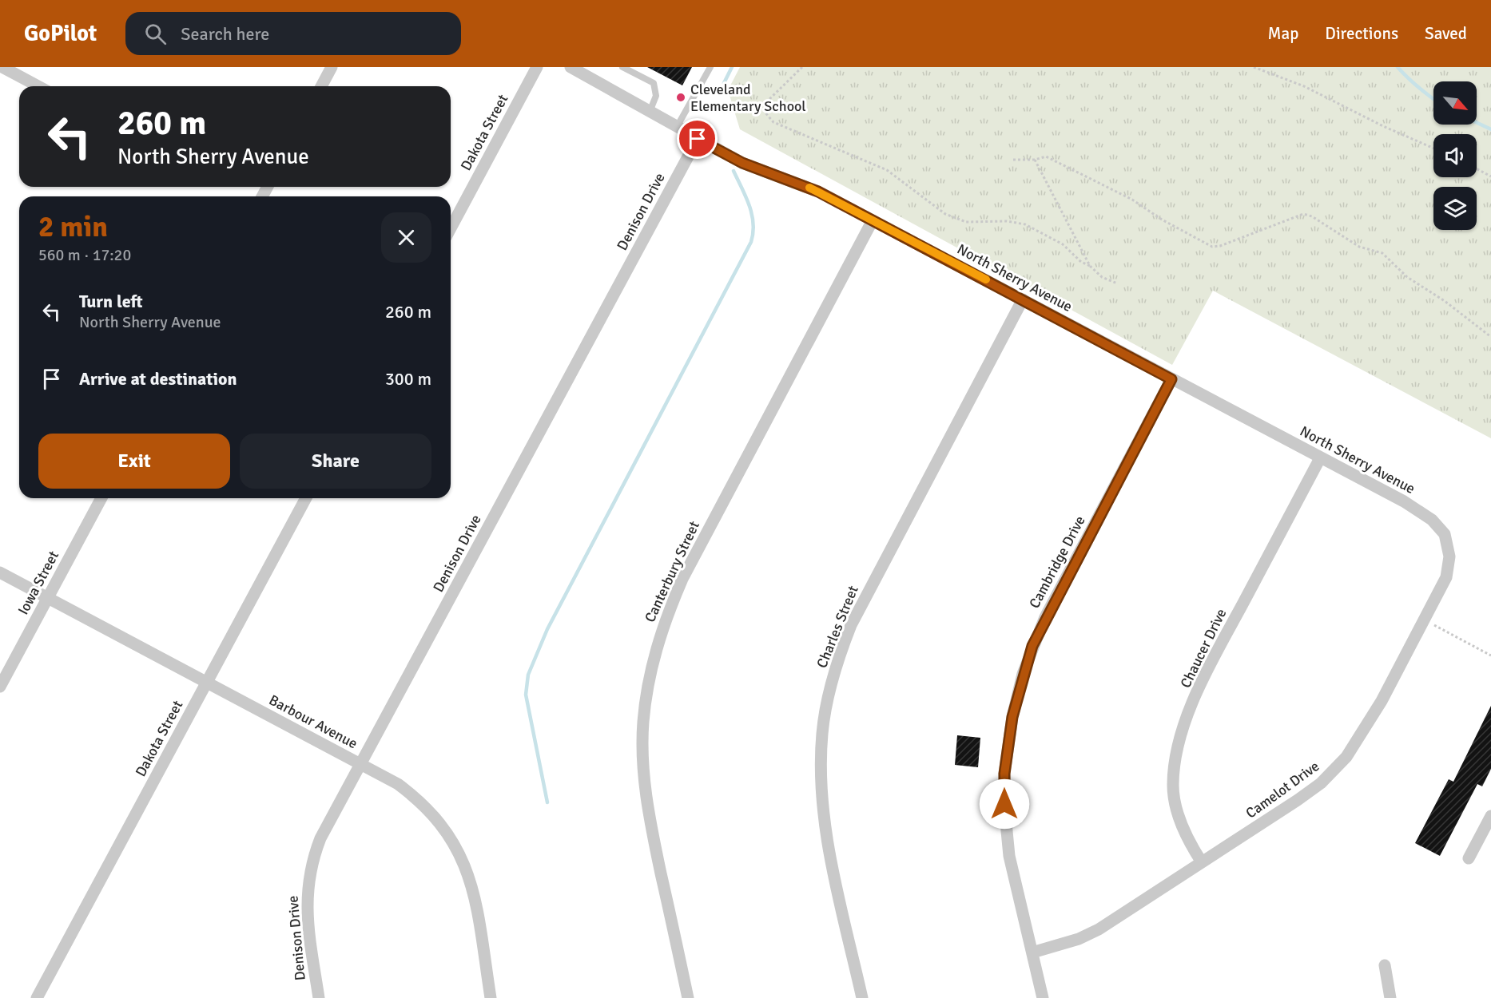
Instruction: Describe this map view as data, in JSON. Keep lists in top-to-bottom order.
{
  "streets": {
    "street": [
      "Dakota Street",
      "Denison Drive",
      "North Sherry Avenue",
      "Cambridge Drive",
      "Canterbury Street",
      "Iowa Street",
      "Charles Street",
      "Chaucer Drive",
      "Barbour Avenue",
      "Camelot Drive"
    ]
  },
  "crossings": [
    ["Dakota Street", "Barbour Avenue"],
    ["Denison Drive", "North Sherry Avenue"],
    ["Denison Drive", "Barbour Avenue"],
    ["North Sherry Avenue", "Cambridge Drive"],
    ["North Sherry Avenue", "Canterbury Street"],
    ["North Sherry Avenue", "Charles Street"],
    ["North Sherry Avenue", "Chaucer Drive"],
    ["North Sherry Avenue", "Camelot Drive"],
    ["Cambridge Drive", "Camelot Drive"],
    ["Iowa Street", "Barbour Avenue"],
    ["Chaucer Drive", "Camelot Drive"]
  ],
  "places": ["Cleveland Elementary School"],
  "north": "bottom right",
  "page": {
    "header": "GoPilot",
    "search": "Search here",
    "nav": ["Map", "Directions", "Saved"],
    "turn": ["260 m", "North Sherry Avenue"],
    "heading": ["2 min", "560 m · 17:20"],
    "list": [
      {
        "name": "Turn left",
        "note": "North Sherry Avenue",
        "value": "260 m"
      },
      {
        "name": "Arrive at destination",
        "value": "300 m"
      }
    ],
    "buttons": ["Exit", "Share"]
  }
}
